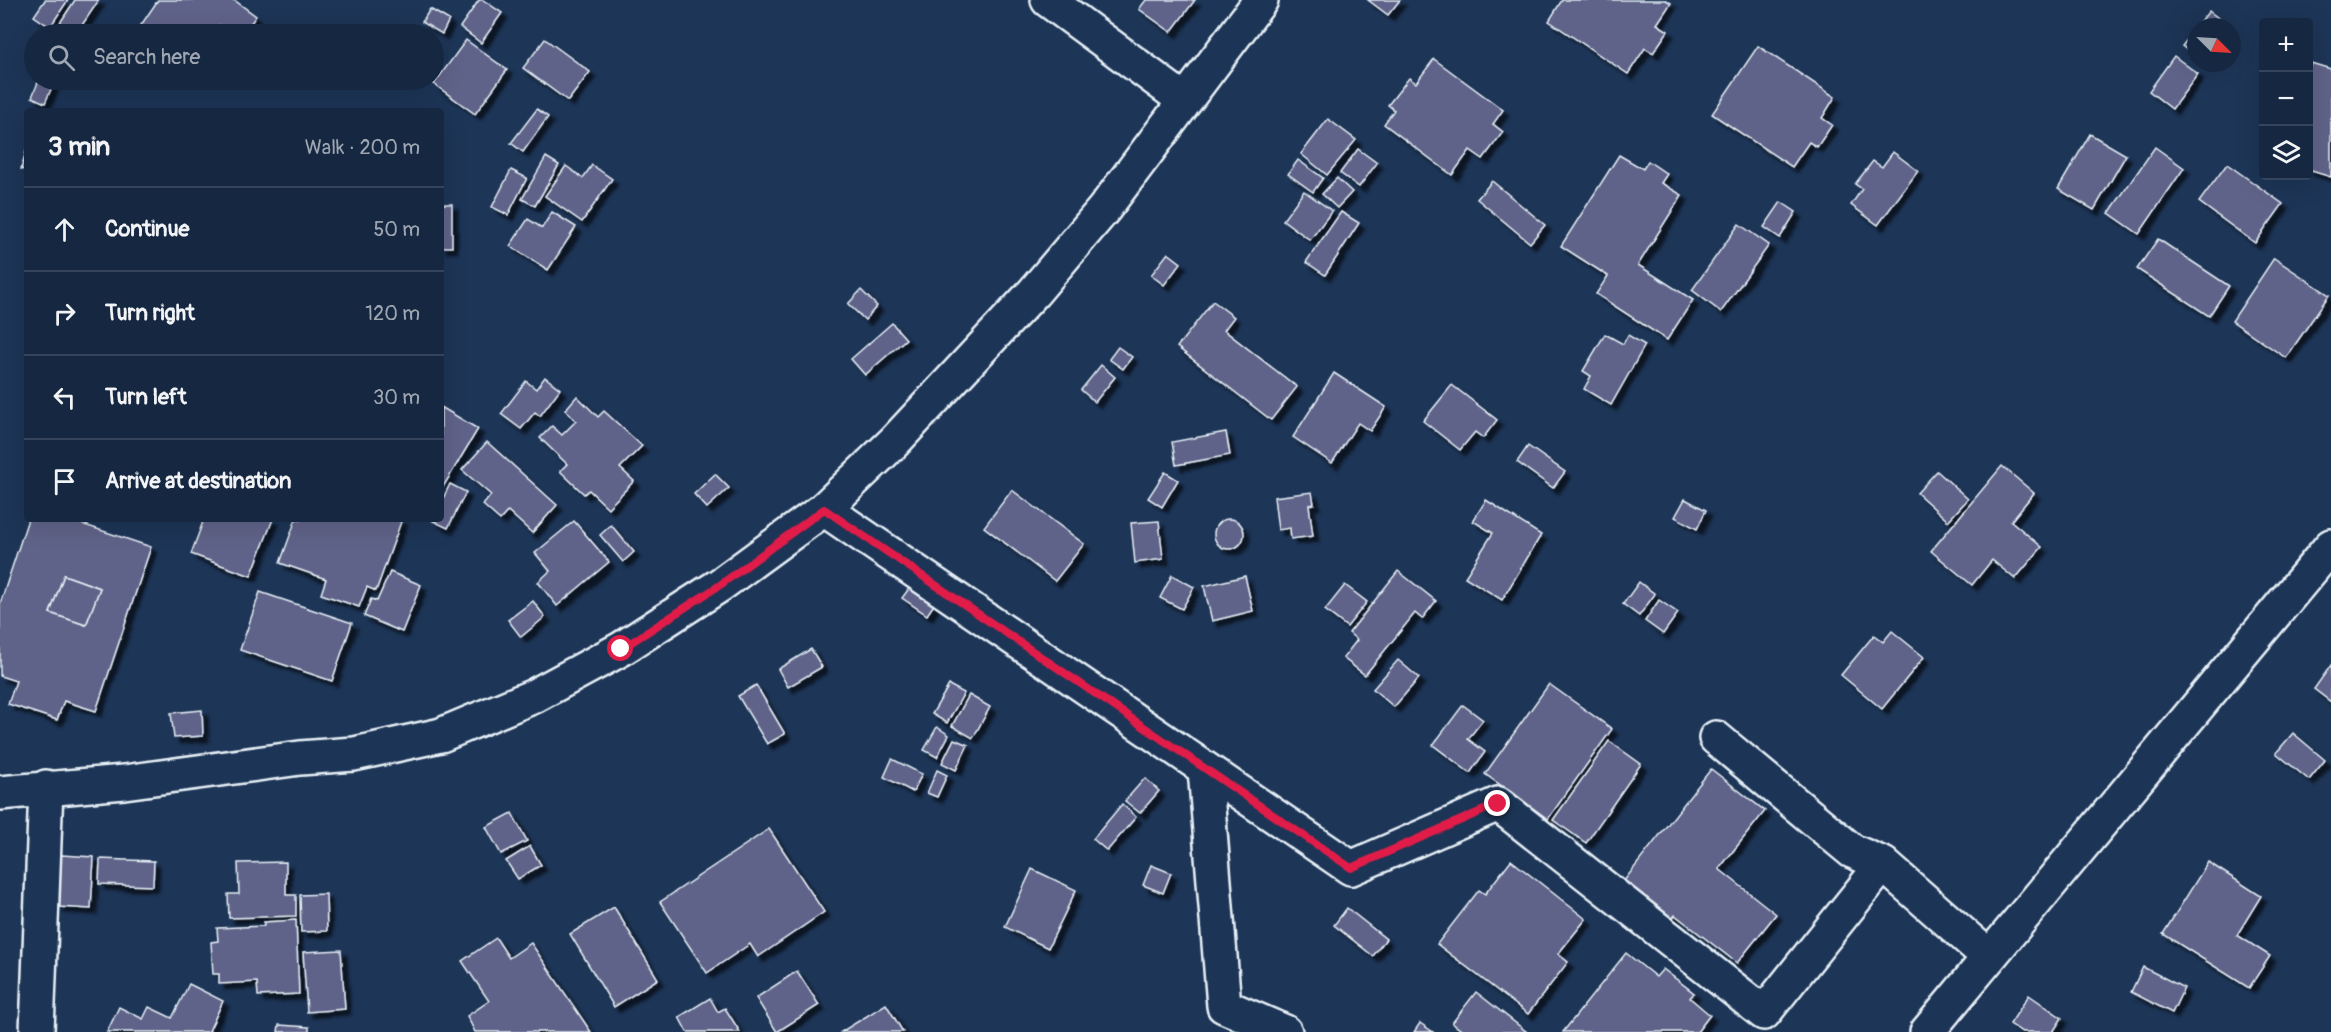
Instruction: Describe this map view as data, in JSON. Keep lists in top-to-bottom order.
{
  "north": "bottom right",
  "page": {
    "map_buttons": ["+", "−"],
    "search": "Search here",
    "heading": ["3 min", "Walk · 200 m"],
    "list": [
      ["Continue", "50 m"],
      ["Turn right", "120 m"],
      ["Turn left", "30 m"],
      "Arrive at destination"
    ]
  }
}
